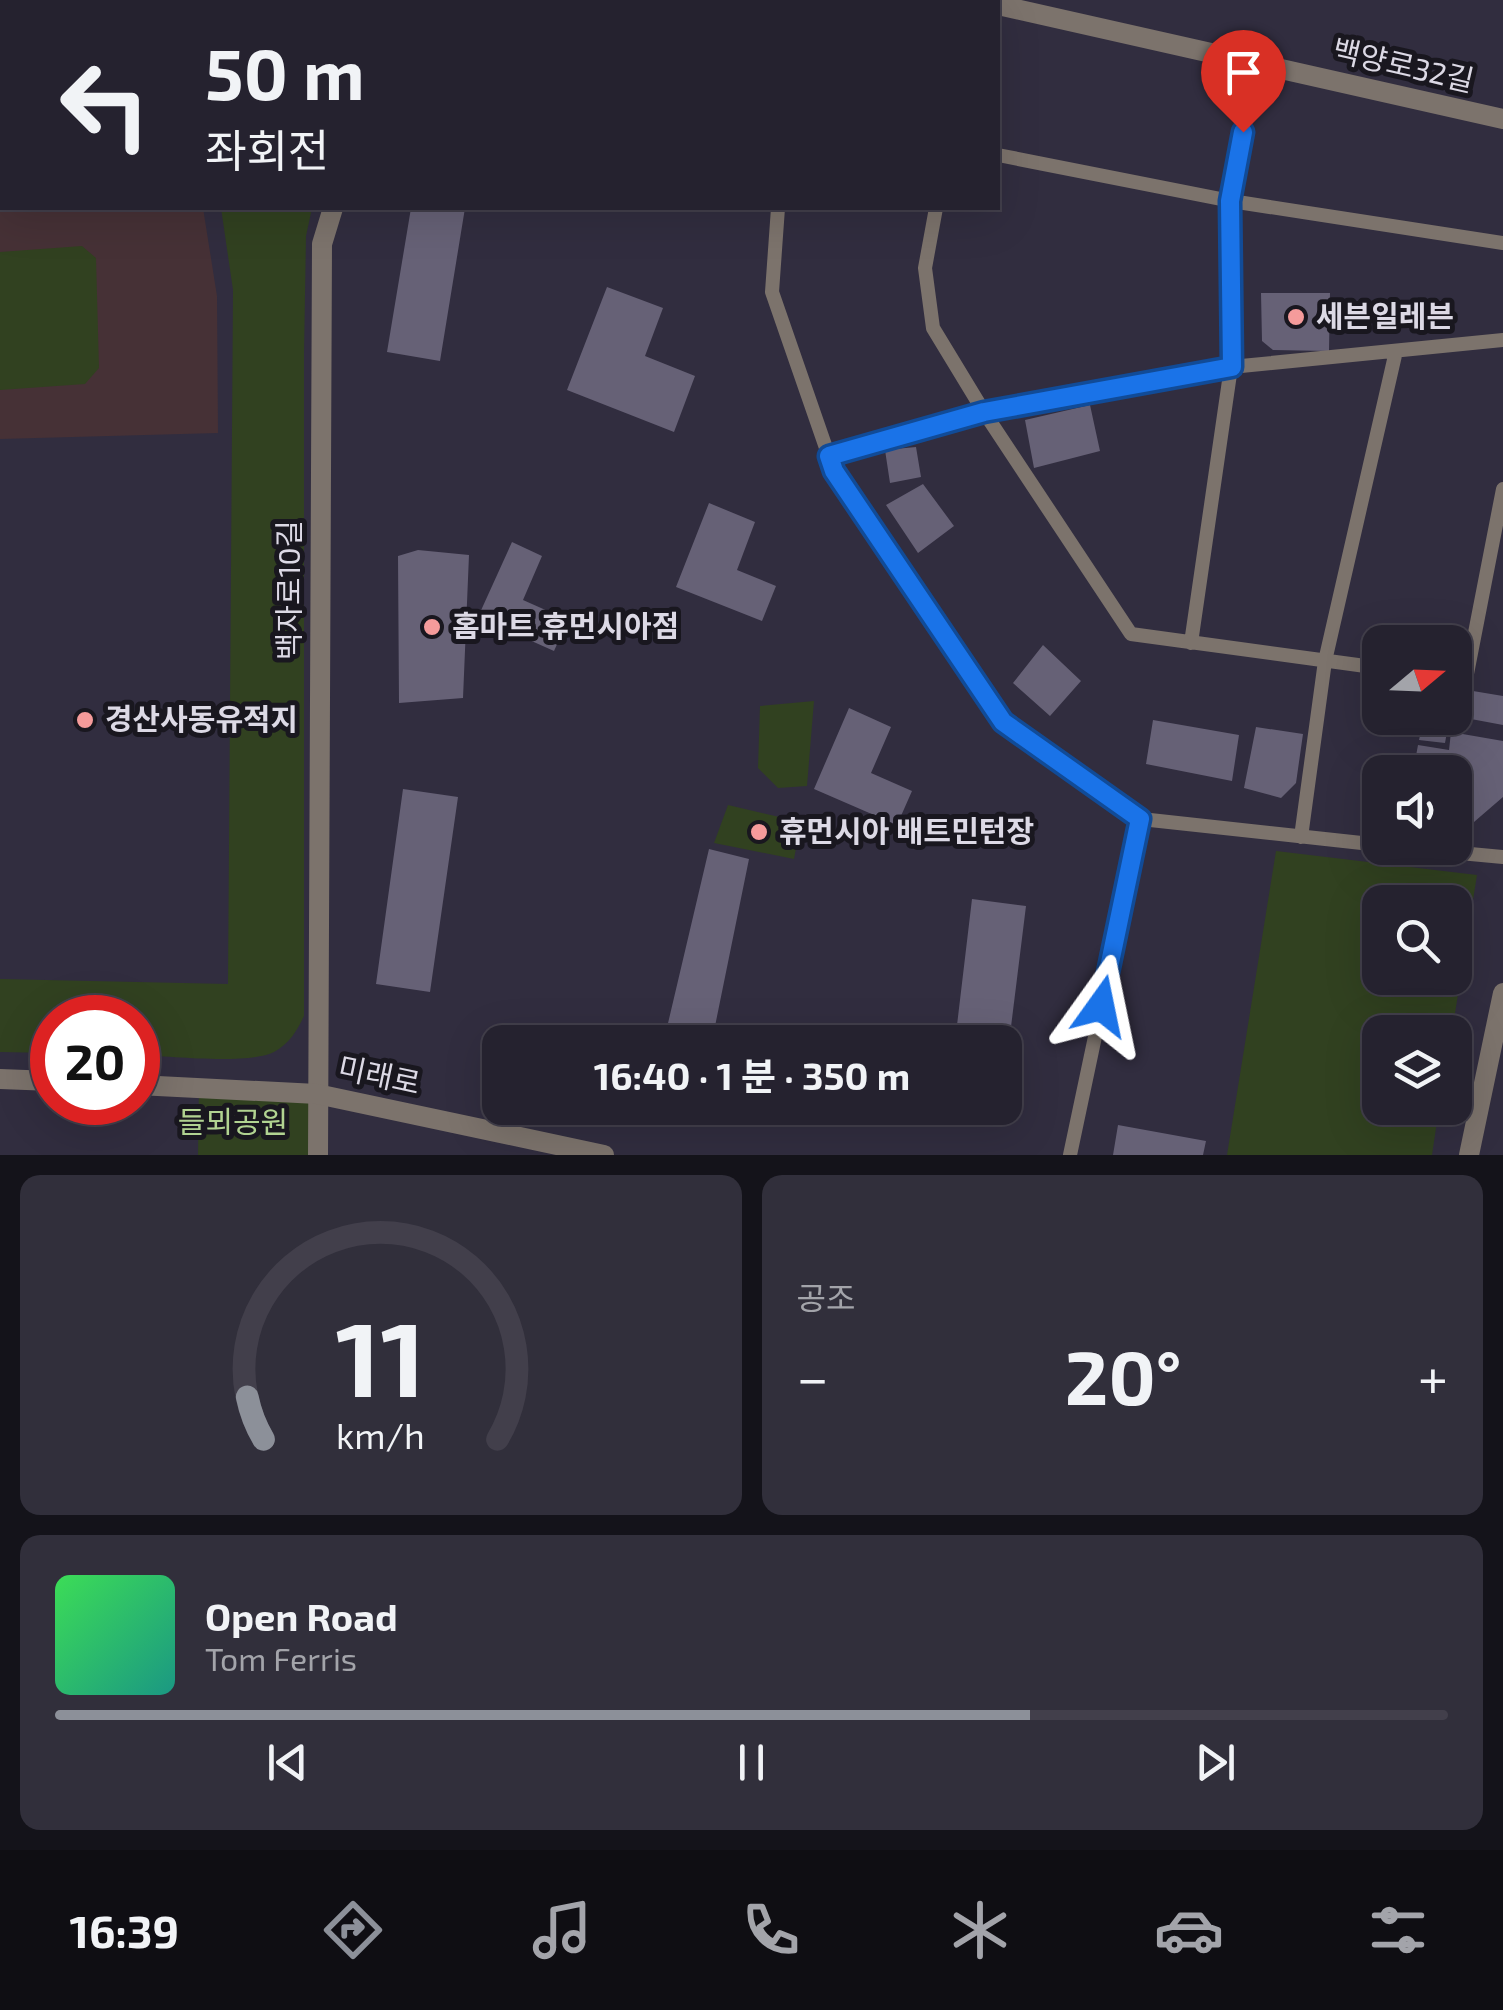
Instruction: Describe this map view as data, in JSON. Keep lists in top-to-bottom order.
{
  "streets": {
    "street": ["백양로32길", "백자로10길", "미래로"]
  },
  "crossings": [
    ["백자로10길", "미래로"]
  ],
  "parks": ["들뫼공원"],
  "places": [
    "세븐일레븐",
    "홈마트 휴먼시아점",
    "경산사동유적지",
    "휴먼시아 배트민턴장"
  ],
  "north": "right",
  "page": {
    "turn": ["50 m", "좌회전"],
    "limit": "20",
    "trip": "16:40 · 1 분 · 350 m",
    "tile": "공조",
    "heat": ["−", "20°", "+"],
    "song": ["Open Road", "Tom Ferris"],
    "tabs": "16:39",
    "gauge": ["11", "km/h"]
  }
}
